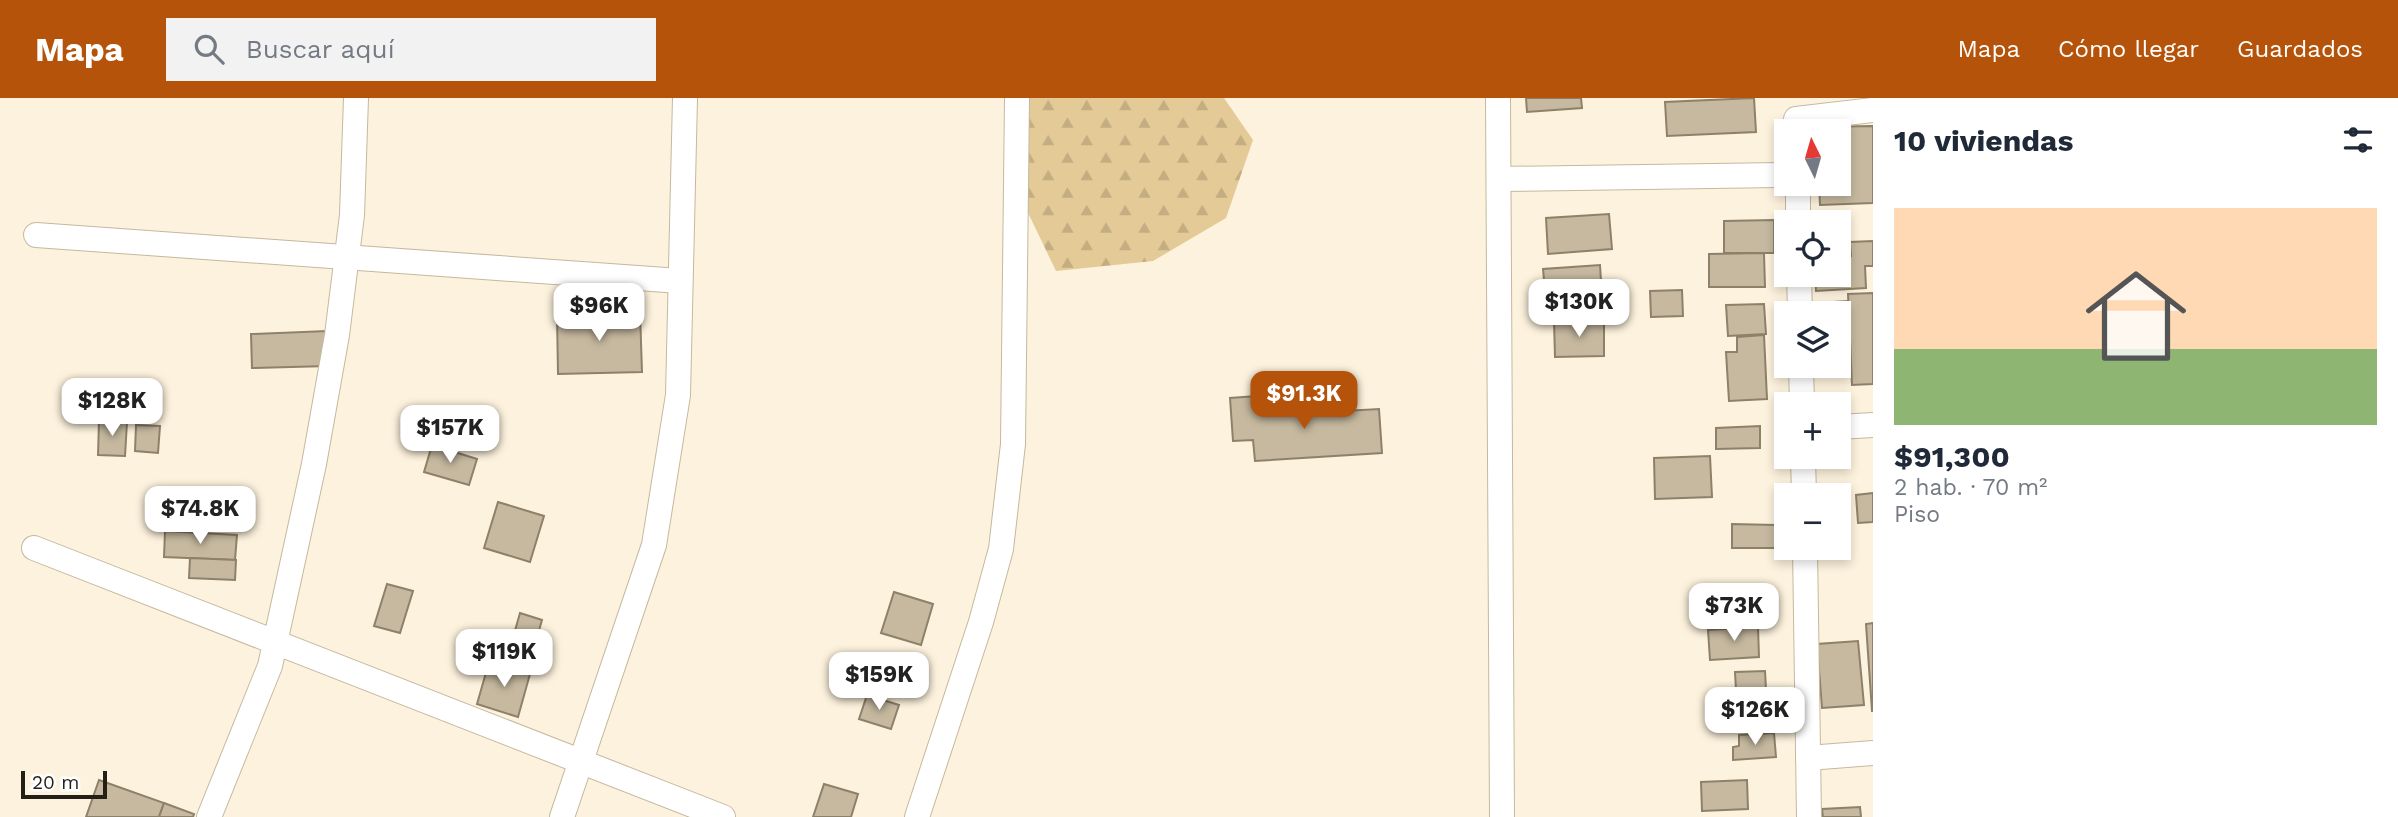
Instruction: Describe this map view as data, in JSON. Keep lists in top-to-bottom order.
{
  "scale_bar": "20 m",
  "north": "top",
  "page": {
    "header": "Mapa",
    "search": "Buscar aquí",
    "nav": ["Mapa", "Cómo llegar", "Guardados"],
    "heading": "10 viviendas",
    "map_buttons": ["+", "−"],
    "list": [
      {
        "name": "$91,300",
        "note": "2 hab. · 70 m² · Piso"
      }
    ],
    "price": [
      "$130K",
      "$96K",
      "$91.3K",
      "$128K",
      "$157K",
      "$74.8K",
      "$73K",
      "$119K",
      "$159K",
      "$126K"
    ],
    "scale": "20 m"
  }
}
